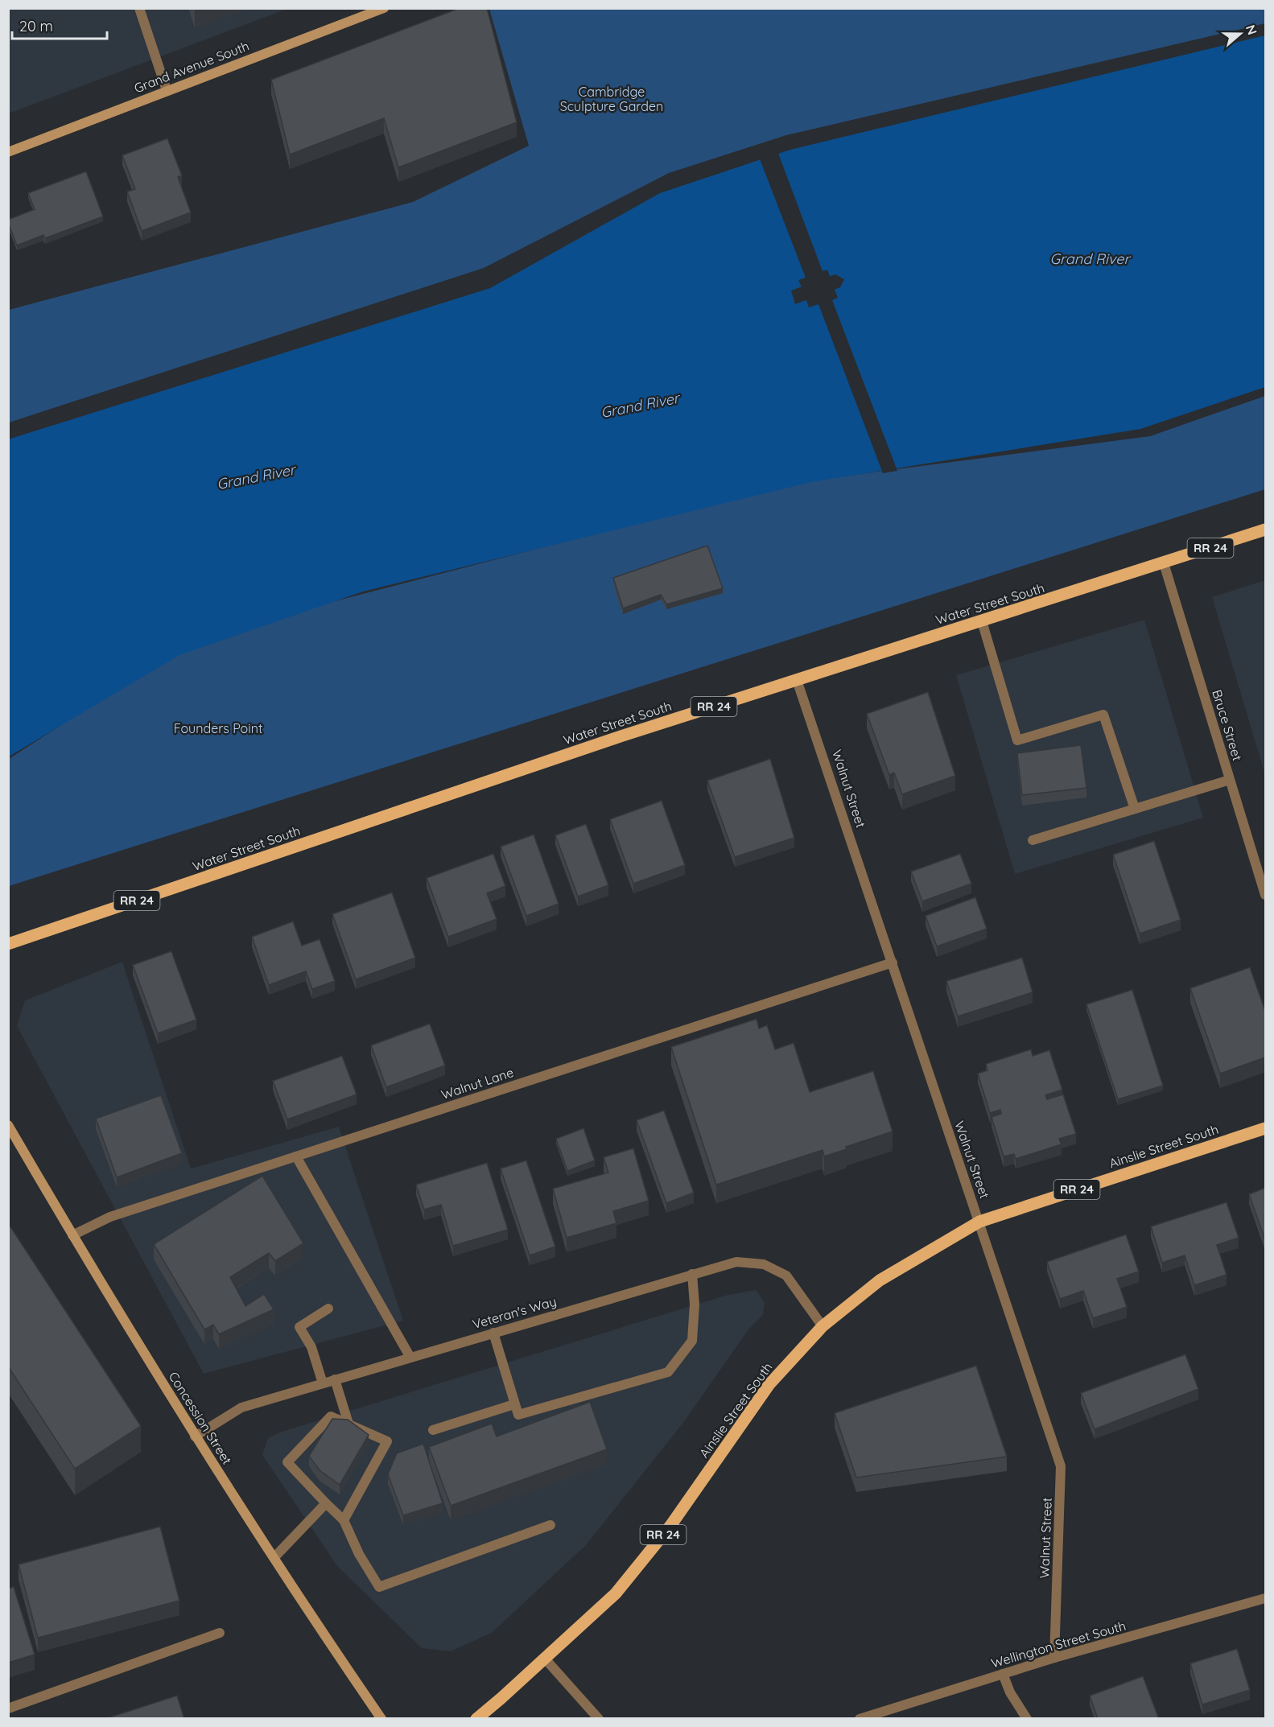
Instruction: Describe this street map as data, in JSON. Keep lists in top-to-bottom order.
{
  "streets": {
    "main road": [
      "Grand Avenue South",
      "RR 24",
      "Water Street South",
      "Ainslie Street South",
      "Concession Street"
    ],
    "street": [
      "Bruce Street",
      "Walnut Street",
      "Walnut Lane",
      "Veteran's Way",
      "Wellington Street South"
    ]
  },
  "crossings": [
    ["Water Street South", "Bruce Street"],
    ["Water Street South", "Walnut Street"],
    ["Walnut Street", "Walnut Lane"],
    ["Walnut Street", "Ainslie Street South"],
    ["Walnut Street", "Wellington Street South"],
    ["Walnut Lane", "Concession Street"],
    ["Ainslie Street South", "Veteran's Way"],
    ["Veteran's Way", "Concession Street"]
  ],
  "water": ["Grand River"],
  "parks": ["Cambridge Sculpture Garden", "Founders Point"],
  "scale_bar": "20 m",
  "north": "right"
}
